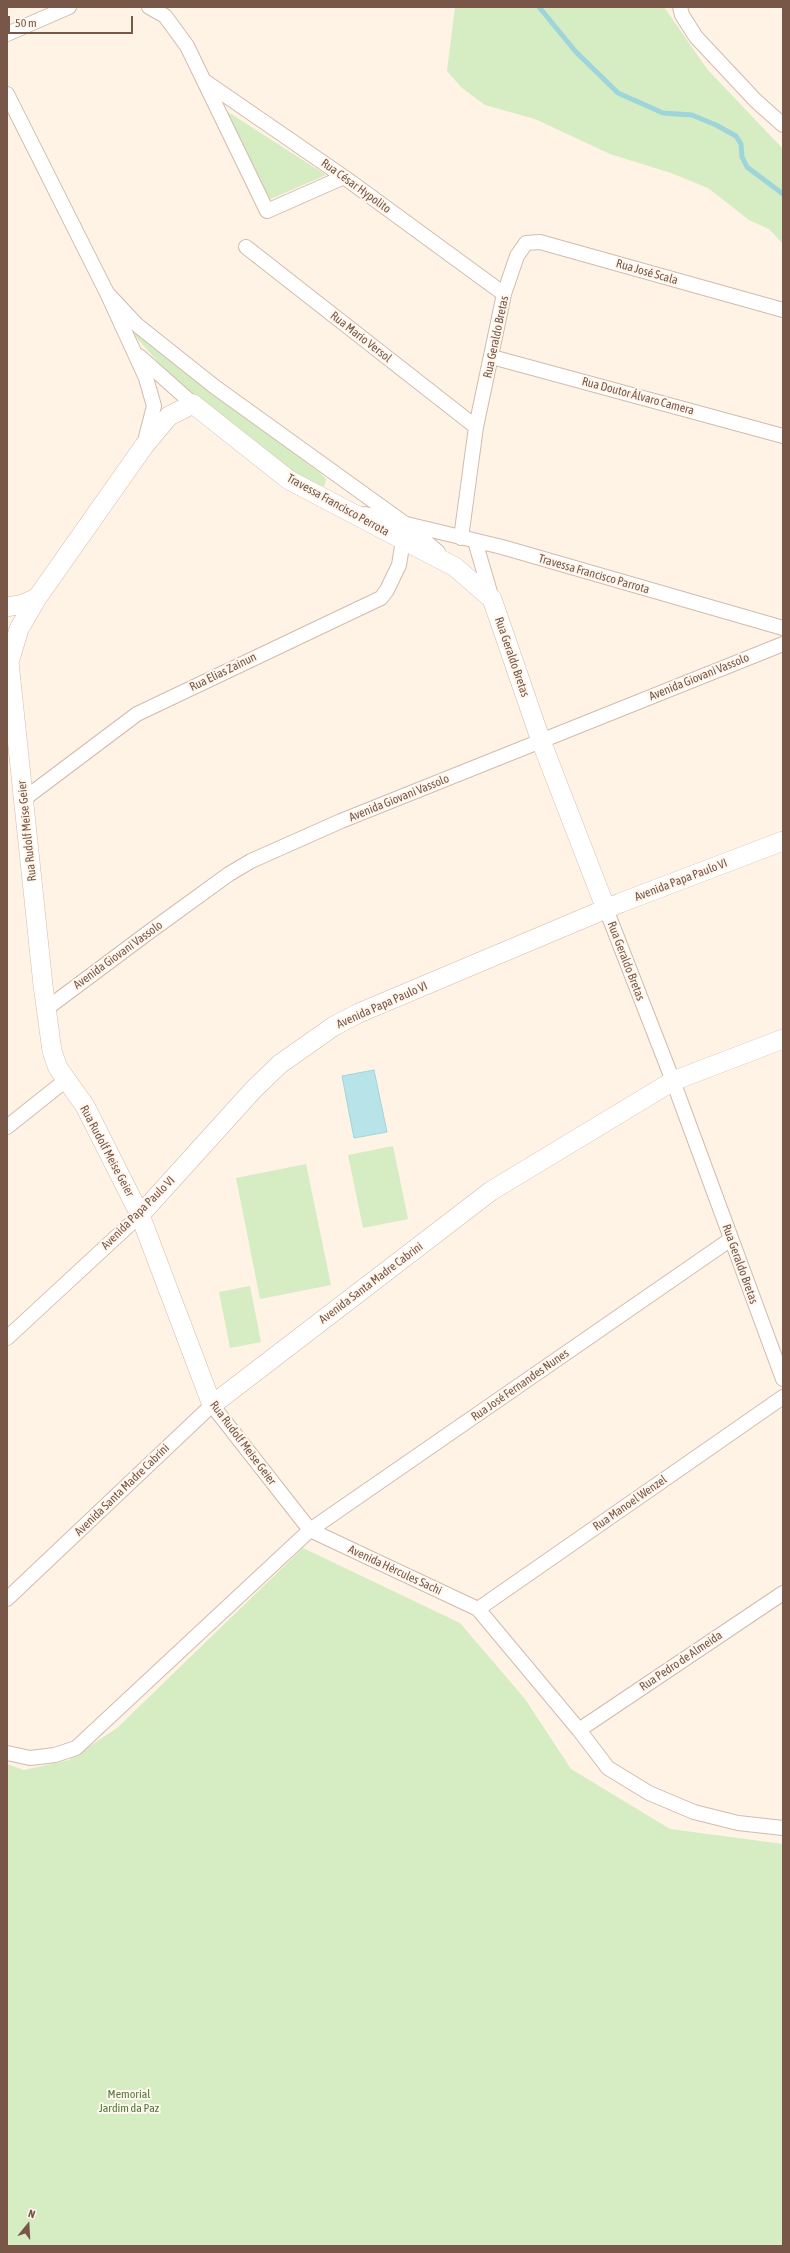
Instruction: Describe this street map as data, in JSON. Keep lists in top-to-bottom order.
{
  "streets": {
    "main road": [
      "Rua Geraldo Bretas",
      "Travessa Francisco Perrota",
      "Rua Rudolf Meise Geier",
      "Avenida Papa Paulo VI",
      "Avenida Santa Madre Cabrini"
    ],
    "street": [
      "Rua César Hypolito",
      "Rua José Scala",
      "Rua Mario Versol",
      "Rua Doutor Álvaro Camera",
      "Travessa Francisco Parrota",
      "Rua Elias Zainun",
      "Avenida Giovani Vassolo",
      "Rua José Fernandes Nunes",
      "Rua Manoel Wenzel",
      "Avenida Hércules Sachi",
      "Rua Pedro de Almeida"
    ]
  },
  "crossings": [
    ["Rua César Hypolito", "Rua Geraldo Bretas"],
    ["Rua José Scala", "Rua Geraldo Bretas"],
    ["Rua Mario Versol", "Rua Geraldo Bretas"],
    ["Rua Geraldo Bretas", "Rua Doutor Álvaro Camera"],
    ["Rua Geraldo Bretas", "Travessa Francisco Perrota"],
    ["Rua Geraldo Bretas", "Travessa Francisco Parrota"],
    ["Rua Geraldo Bretas", "Avenida Giovani Vassolo"],
    ["Rua Geraldo Bretas", "Avenida Papa Paulo VI"],
    ["Rua Geraldo Bretas", "Avenida Santa Madre Cabrini"],
    ["Rua Geraldo Bretas", "Rua José Fernandes Nunes"],
    ["Travessa Francisco Perrota", "Travessa Francisco Parrota"],
    ["Travessa Francisco Perrota", "Rua Elias Zainun"],
    ["Travessa Francisco Parrota", "Rua Elias Zainun"],
    ["Rua Elias Zainun", "Rua Rudolf Meise Geier"],
    ["Avenida Giovani Vassolo", "Rua Rudolf Meise Geier"],
    ["Rua Rudolf Meise Geier", "Avenida Papa Paulo VI"],
    ["Rua Rudolf Meise Geier", "Avenida Santa Madre Cabrini"],
    ["Rua Rudolf Meise Geier", "Rua José Fernandes Nunes"],
    ["Rua Rudolf Meise Geier", "Avenida Hércules Sachi"],
    ["Rua José Fernandes Nunes", "Avenida Hércules Sachi"],
    ["Rua Manoel Wenzel", "Avenida Hércules Sachi"],
    ["Avenida Hércules Sachi", "Rua Pedro de Almeida"]
  ],
  "parks": ["Memorial Jardim da Paz"],
  "scale_bar": "50 m",
  "north": "top"
}
